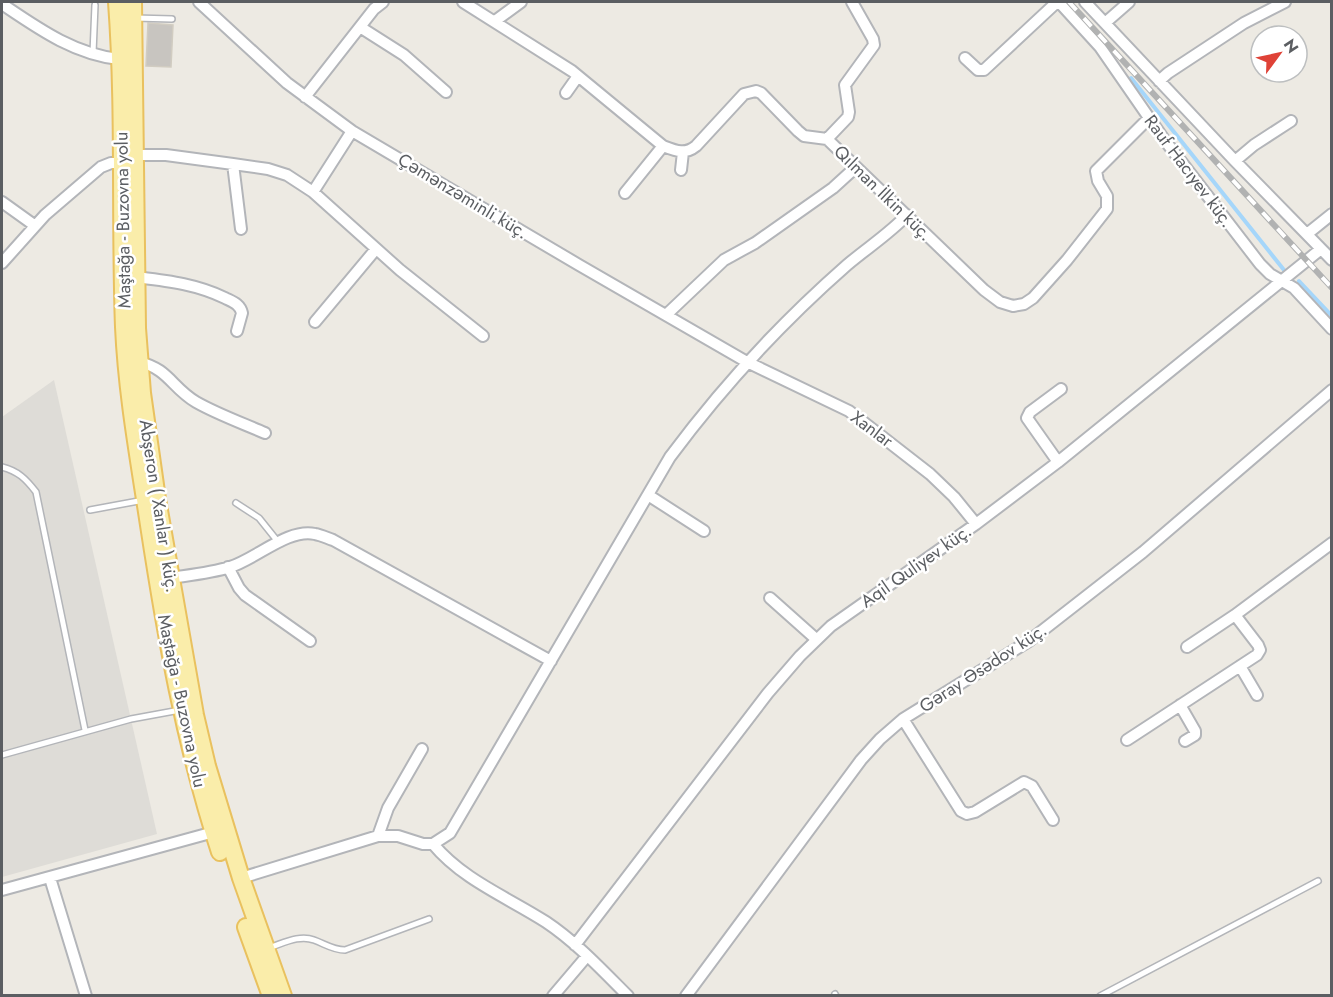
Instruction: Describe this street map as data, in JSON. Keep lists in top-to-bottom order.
{
  "streets": {
    "main road": ["Maştağa - Buzovna yolu", "Abşeron ( Xanlar ) küç."],
    "street": [
      "Rauf Hacıyev küç.",
      "Qılman İlkin küç.",
      "Çəmənzəminli küç.",
      "Xanlar",
      "Aqil Quliyev küç.",
      "Gəray Əsədov küç."
    ]
  },
  "crossings": [
    ["Rauf Hacıyev küç.", "Qılman İlkin küç."],
    ["Rauf Hacıyev küç.", "Aqil Quliyev küç."],
    ["Çəmənzəminli küç.", "Xanlar"],
    ["Maştağa - Buzovna yolu", "Abşeron ( Xanlar ) küç."],
    ["Xanlar", "Aqil Quliyev küç."]
  ],
  "north": "top right"
}
